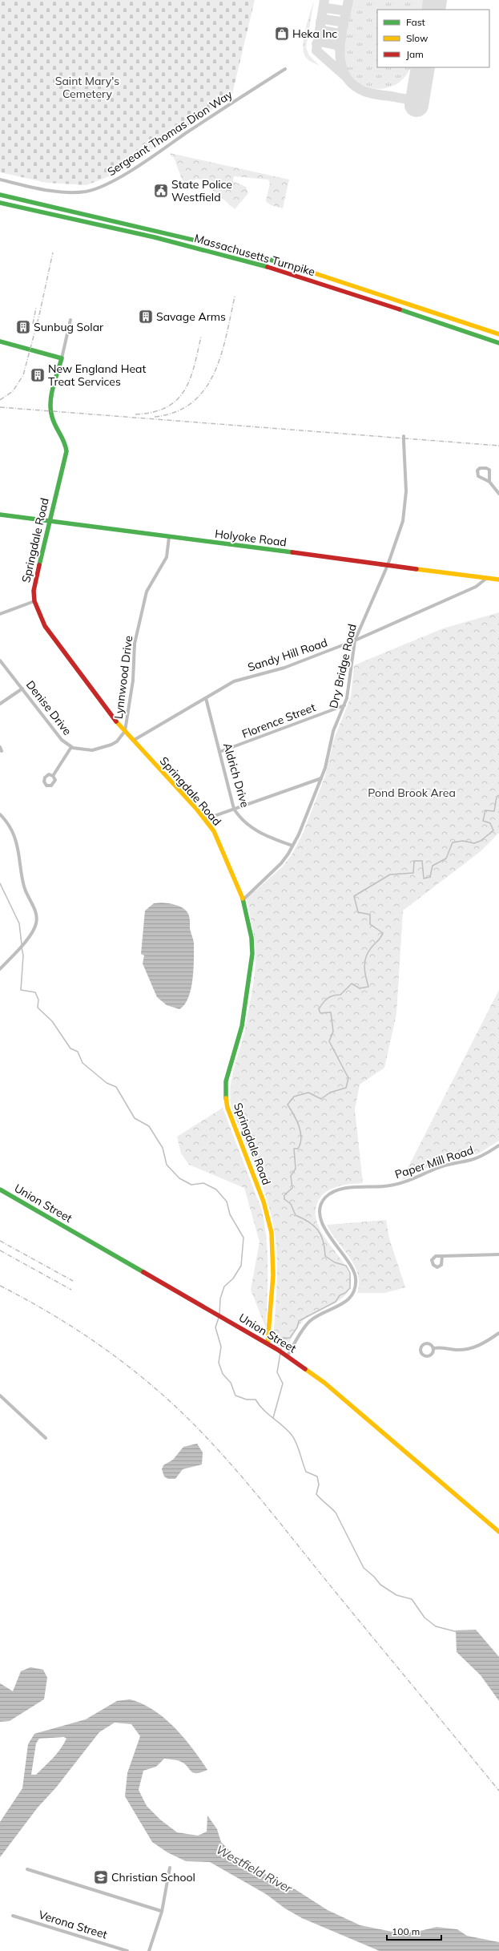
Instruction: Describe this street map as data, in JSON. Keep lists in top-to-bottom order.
{
  "streets": {
    "main road": [
      "Massachusetts Turnpike",
      "Holyoke Road",
      "Springdale Road",
      "Union Street"
    ],
    "street": [
      "Sergeant Thomas Dion Way",
      "Sandy Hill Road",
      "Dry Bridge Road",
      "Lynnwood Drive",
      "Denise Drive",
      "Florence Street",
      "Aldrich Drive",
      "Paper Mill Road",
      "Verona Street"
    ]
  },
  "crossings": [
    ["Holyoke Road", "Springdale Road"],
    ["Holyoke Road", "Sandy Hill Road"],
    ["Holyoke Road", "Dry Bridge Road"],
    ["Holyoke Road", "Lynnwood Drive"],
    ["Springdale Road", "Sandy Hill Road"],
    ["Springdale Road", "Dry Bridge Road"],
    ["Springdale Road", "Lynnwood Drive"],
    ["Springdale Road", "Denise Drive"],
    ["Springdale Road", "Union Street"],
    ["Sandy Hill Road", "Dry Bridge Road"],
    ["Sandy Hill Road", "Aldrich Drive"],
    ["Dry Bridge Road", "Florence Street"],
    ["Dry Bridge Road", "Aldrich Drive"],
    ["Lynnwood Drive", "Denise Drive"],
    ["Florence Street", "Aldrich Drive"],
    ["Paper Mill Road", "Union Street"]
  ],
  "water": ["Westfield River"],
  "parks": ["Saint Mary's Cemetery", "Pond Brook Area"],
  "places": {
    "shop": ["Heka Inc"],
    "public building": ["State Police Westfield"],
    "building": ["Savage Arms", "Sunbug Solar", "New England Heat Treat Services"],
    "school or university": ["Christian School"]
  },
  "legend": ["Fast", "Slow", "Jam"],
  "scale_bar": "100 m"
}
